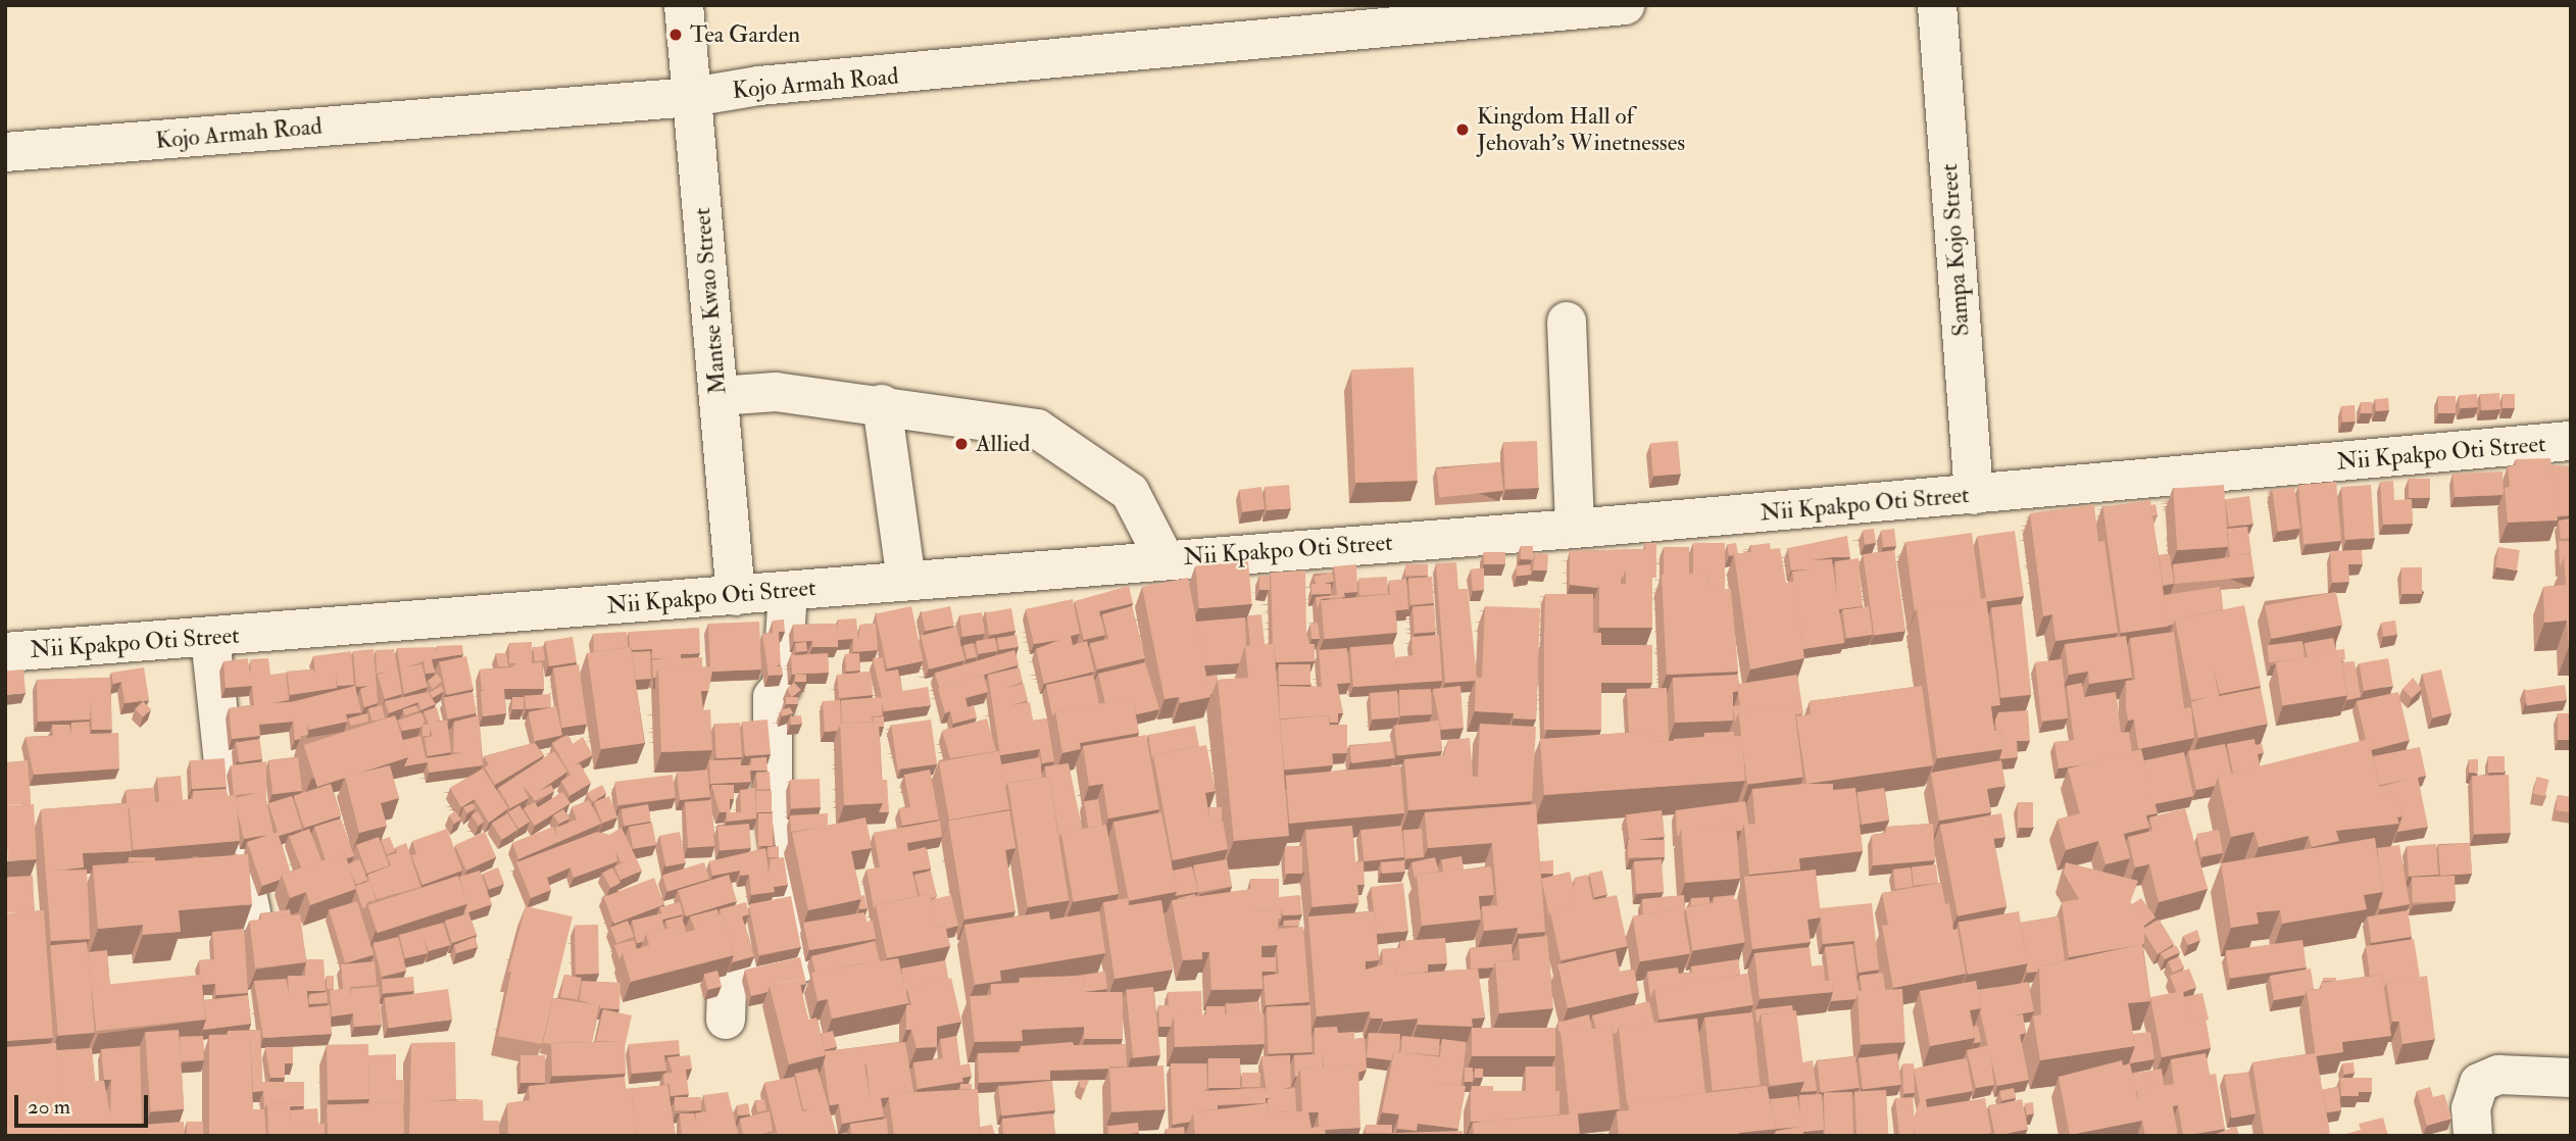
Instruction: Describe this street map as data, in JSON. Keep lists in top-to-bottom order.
{
  "streets": {
    "street": [
      "Kojo Armah Road",
      "Sampa Kojo Street",
      "Mantse Kwao Street",
      "Nii Kpakpo Oti Street"
    ]
  },
  "crossings": [
    ["Kojo Armah Road", "Mantse Kwao Street"],
    ["Sampa Kojo Street", "Nii Kpakpo Oti Street"],
    ["Mantse Kwao Street", "Nii Kpakpo Oti Street"]
  ],
  "places": ["Tea Garden", "Kingdom Hall of Jehovah's Winetnesses", "Allied"],
  "scale_bar": "20 m"
}
